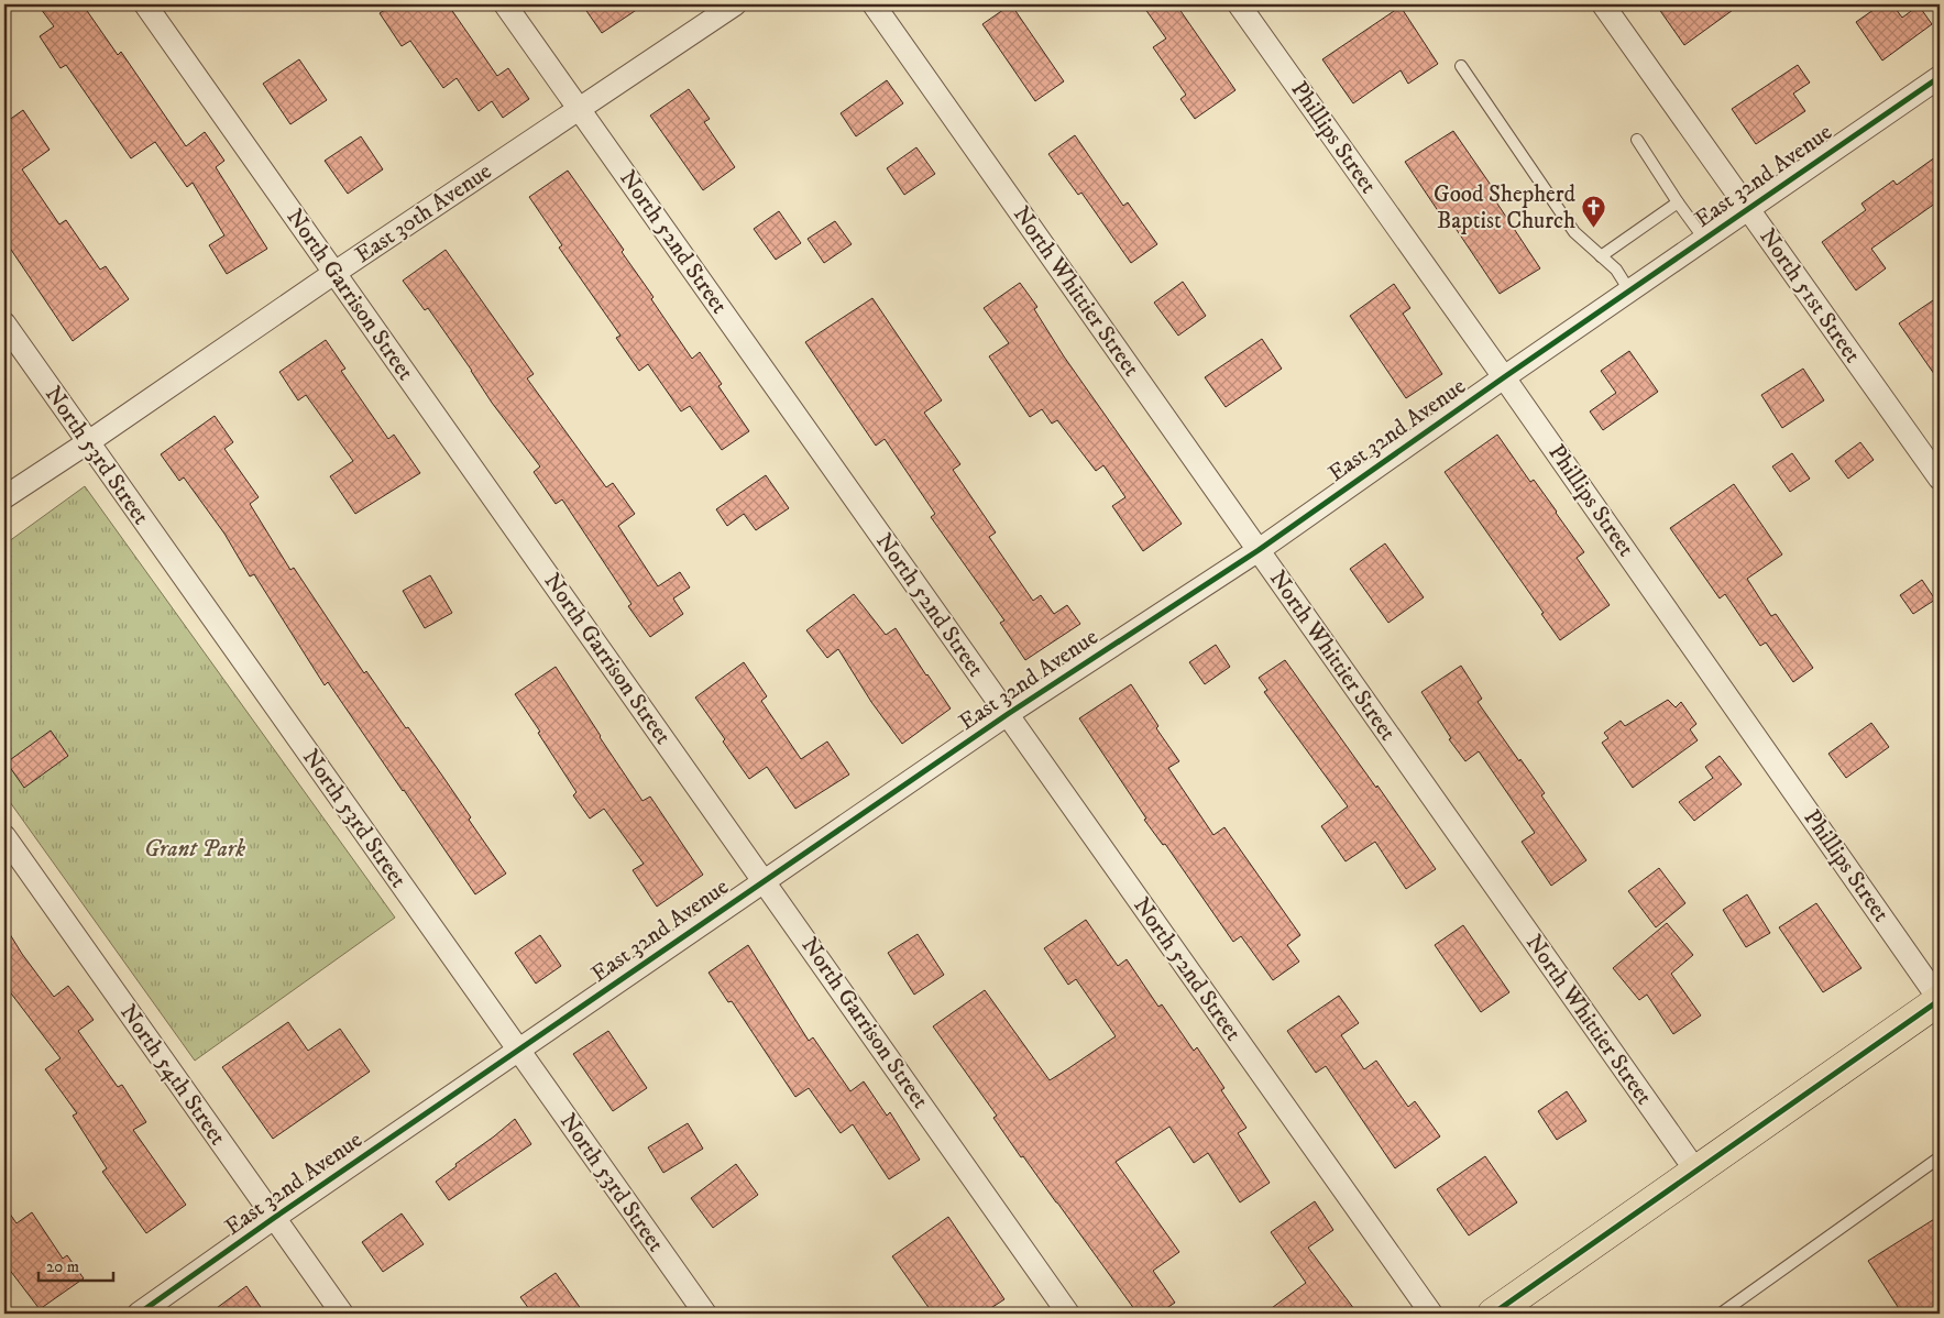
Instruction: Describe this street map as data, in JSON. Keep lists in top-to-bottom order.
{
  "streets": {
    "street": [
      "Phillips Street",
      "East 32nd Avenue",
      "East 30th Avenue",
      "North 52nd Street",
      "North Whittier Street",
      "North Garrison Street",
      "North 51st Street",
      "North 53rd Street",
      "North 54th Street"
    ]
  },
  "crossings": [
    ["Phillips Street", "East 32nd Avenue"],
    ["East 32nd Avenue", "North 52nd Street"],
    ["East 32nd Avenue", "North Whittier Street"],
    ["East 32nd Avenue", "North Garrison Street"],
    ["East 32nd Avenue", "North 51st Street"],
    ["East 32nd Avenue", "North 53rd Street"],
    ["East 32nd Avenue", "North 54th Street"],
    ["East 30th Avenue", "North 52nd Street"],
    ["East 30th Avenue", "North Garrison Street"],
    ["East 30th Avenue", "North 53rd Street"]
  ],
  "parks": ["Grant Park"],
  "places": {
    "church": ["Good Shepherd Baptist Church"]
  },
  "scale_bar": "20 m"
}
